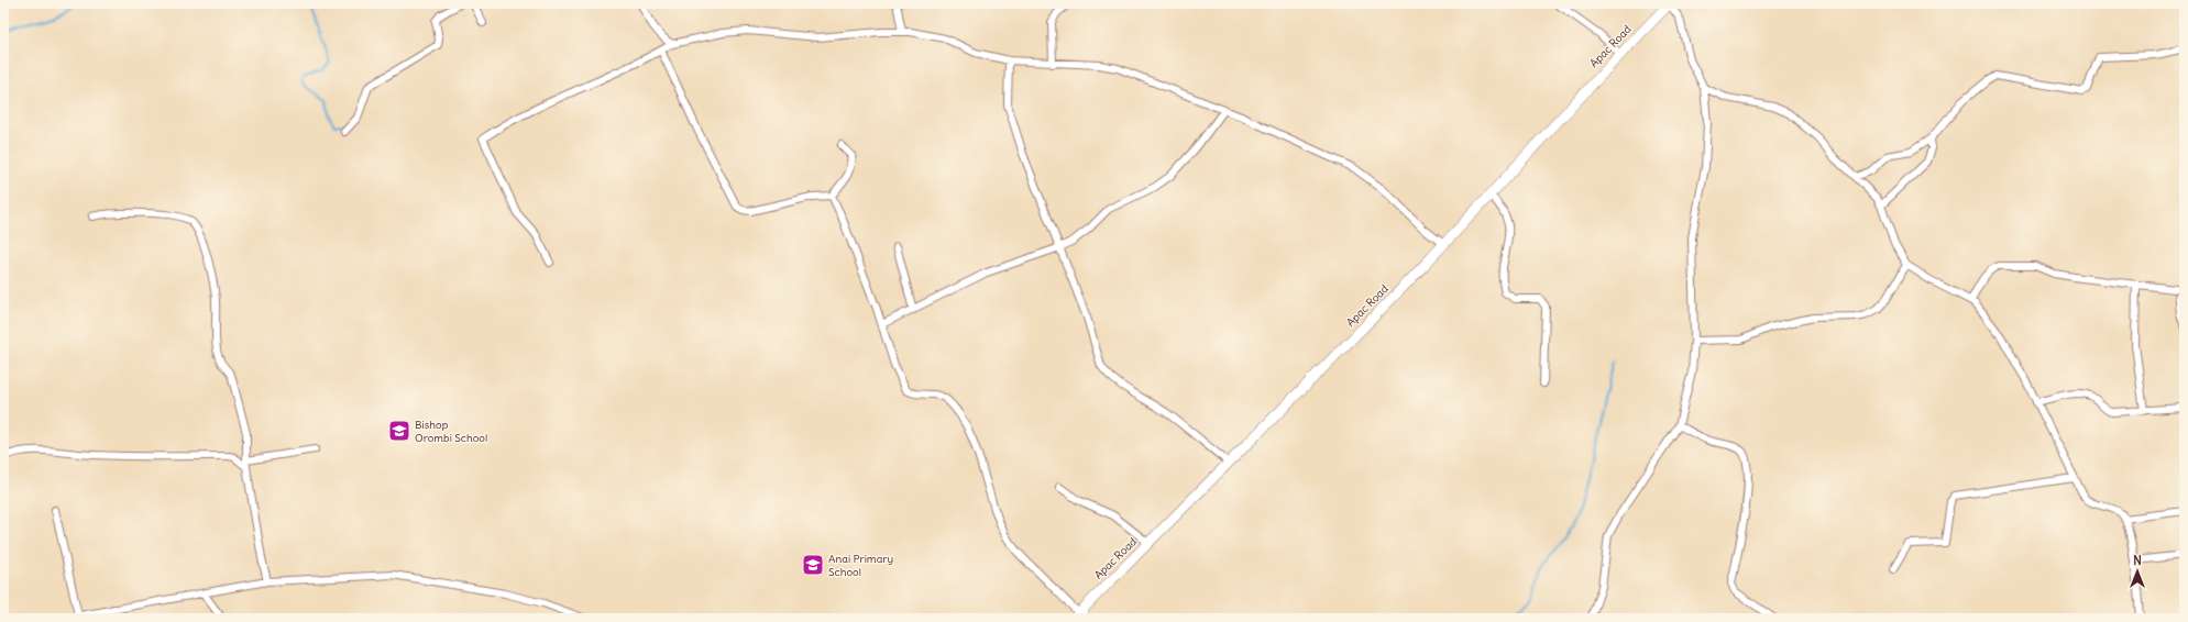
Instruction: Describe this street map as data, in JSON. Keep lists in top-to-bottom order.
{
  "streets": {
    "main road": ["Apac Road"]
  },
  "places": {
    "school or university": ["Bishop Orombi School", "Anai Primary School"]
  },
  "north": "top"
}
